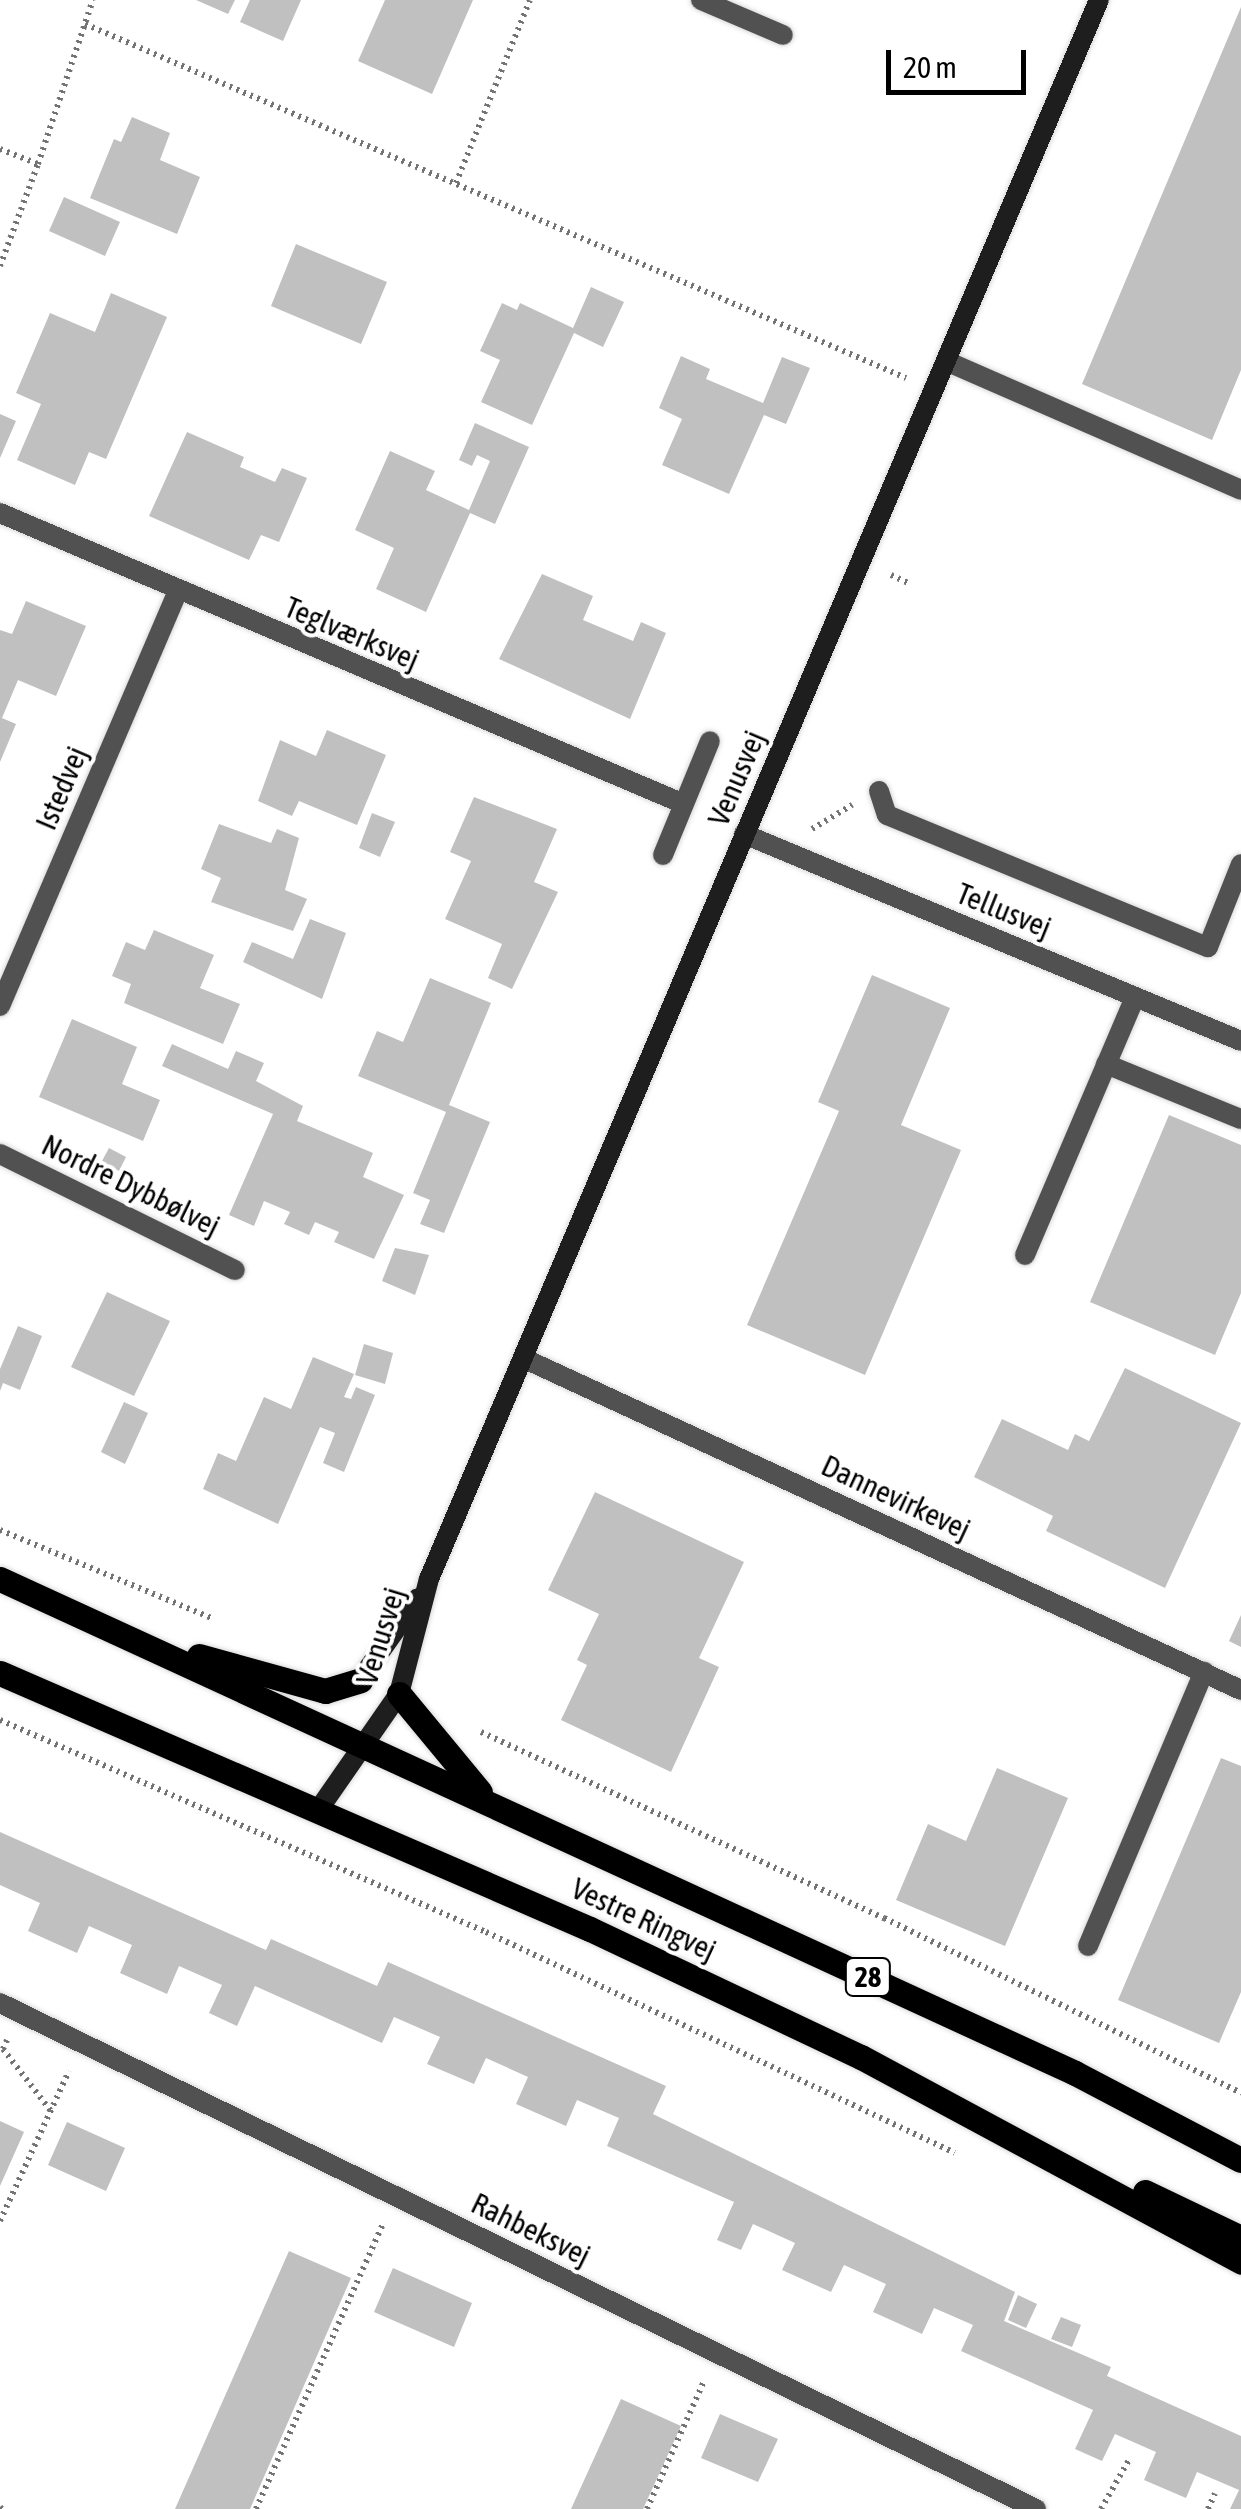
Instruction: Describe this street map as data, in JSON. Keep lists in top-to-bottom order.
{
  "streets": {
    "main road": ["Vestre Ringvej", "28"],
    "street": [
      "Teglværksvej",
      "Venusvej",
      "Istedvej",
      "Tellusvej",
      "Nordre Dybbølvej",
      "Dannevirkevej",
      "Rahbeksvej"
    ]
  },
  "crossings": [
    ["Teglværksvej", "Istedvej"],
    ["Venusvej", "Tellusvej"],
    ["Venusvej", "Dannevirkevej"],
    ["Venusvej", "Vestre Ringvej"],
    ["Venusvej", "28"],
    ["Vestre Ringvej", "28"]
  ],
  "scale_bar": "20 m"
}
